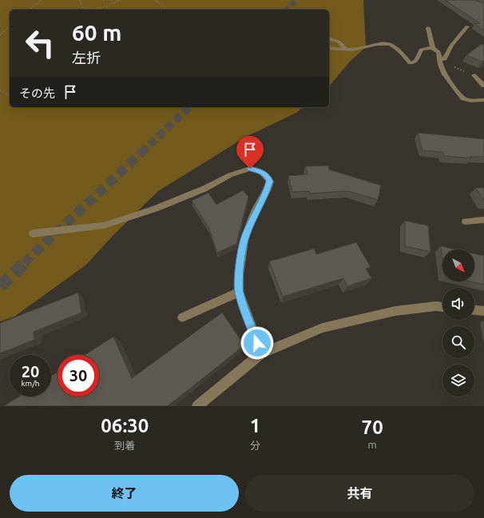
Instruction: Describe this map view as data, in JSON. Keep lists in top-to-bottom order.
{
  "north": "bottom right",
  "page": {
    "turn": ["60 m", "左折"],
    "then": "その先",
    "speed": "20 km/h",
    "limit": "30",
    "eta": [
      "06:30",
      "到着",
      "1",
      "分",
      "70",
      "m"
    ],
    "buttons": ["終了", "共有"]
  }
}
